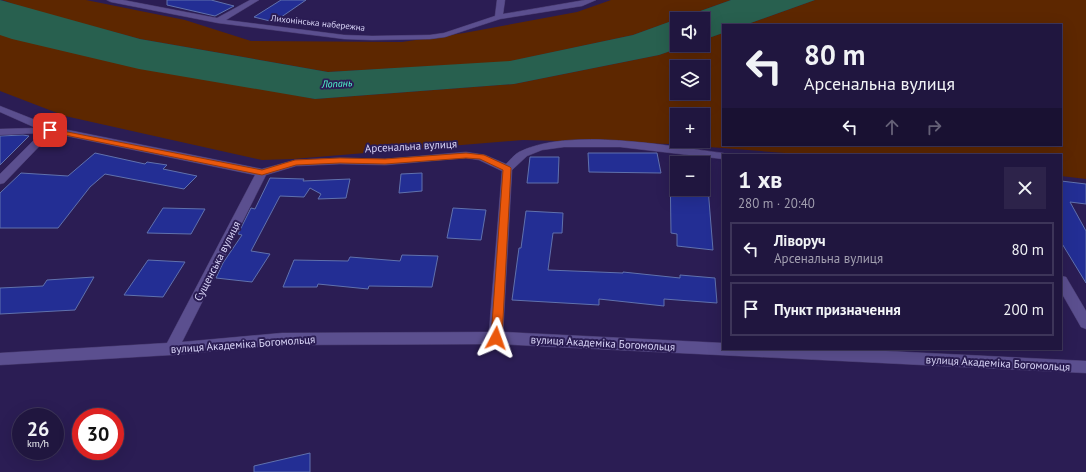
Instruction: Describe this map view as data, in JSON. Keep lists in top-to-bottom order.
{
  "streets": {
    "street": [
      "Лихонінська набережна",
      "Арсенальна вулиця",
      "Сущенська вулиця",
      "вулиця Академіка Богомольця"
    ]
  },
  "crossings": [
    ["Арсенальна вулиця", "Сущенська вулиця"],
    ["Сущенська вулиця", "вулиця Академіка Богомольця"]
  ],
  "water": ["Лопань"],
  "page": {
    "map_buttons": ["+", "−"],
    "turn": ["80 m", "Арсенальна вулиця"],
    "heading": ["1 хв", "280 m · 20:40"],
    "list": [
      {
        "name": "Ліворуч",
        "note": "Арсенальна вулиця",
        "value": "80 m"
      },
      {
        "name": "Пункт призначення",
        "value": "200 m"
      }
    ],
    "speed": "26 km/h",
    "limit": "30"
  }
}
